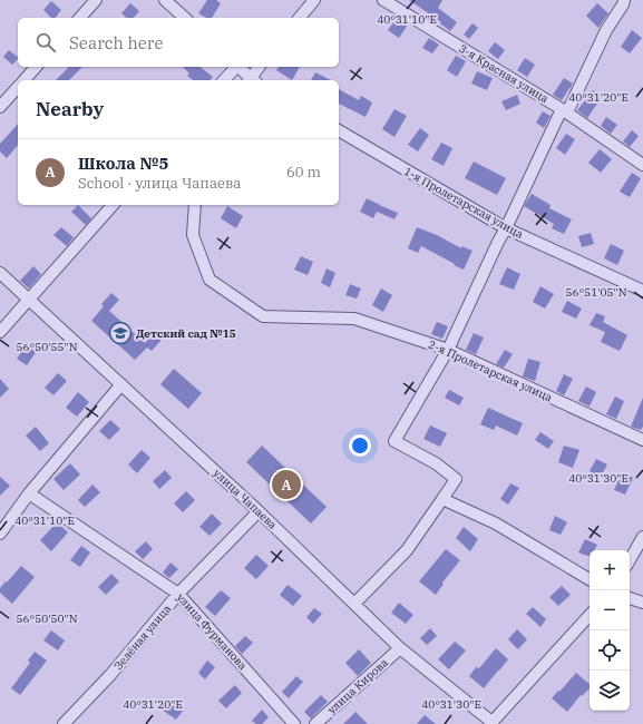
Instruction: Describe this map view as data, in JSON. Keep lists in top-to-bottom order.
{
  "streets": {
    "street": [
      "3-я Красная улица",
      "1-я Пролетарская улица",
      "2-я Пролетарская улица",
      "улица Чапаева",
      "улица Фурманова",
      "Зелёная улица",
      "улица Кирова"
    ]
  },
  "crossings": [
    ["улица Чапаева", "Зелёная улица"],
    ["улица Чапаева", "улица Кирова"],
    ["улица Фурманова", "Зелёная улица"]
  ],
  "places": {
    "school or university": ["Детский сад №15"]
  },
  "page": {
    "search": "Search here",
    "heading": "Nearby",
    "list": [
      {
        "mark": "A",
        "name": "Школа №5",
        "note": "School · улица Чапаева",
        "value": "60 m"
      }
    ],
    "pins": "A",
    "map_buttons": ["+", "−"]
  },
  "coordinates": [
    "40°31'10\"E",
    "40°31'20\"E",
    "56°51'05\"N",
    "56°50'55\"N",
    "40°31'30\"E",
    "56°50'50\"N"
  ]
}
